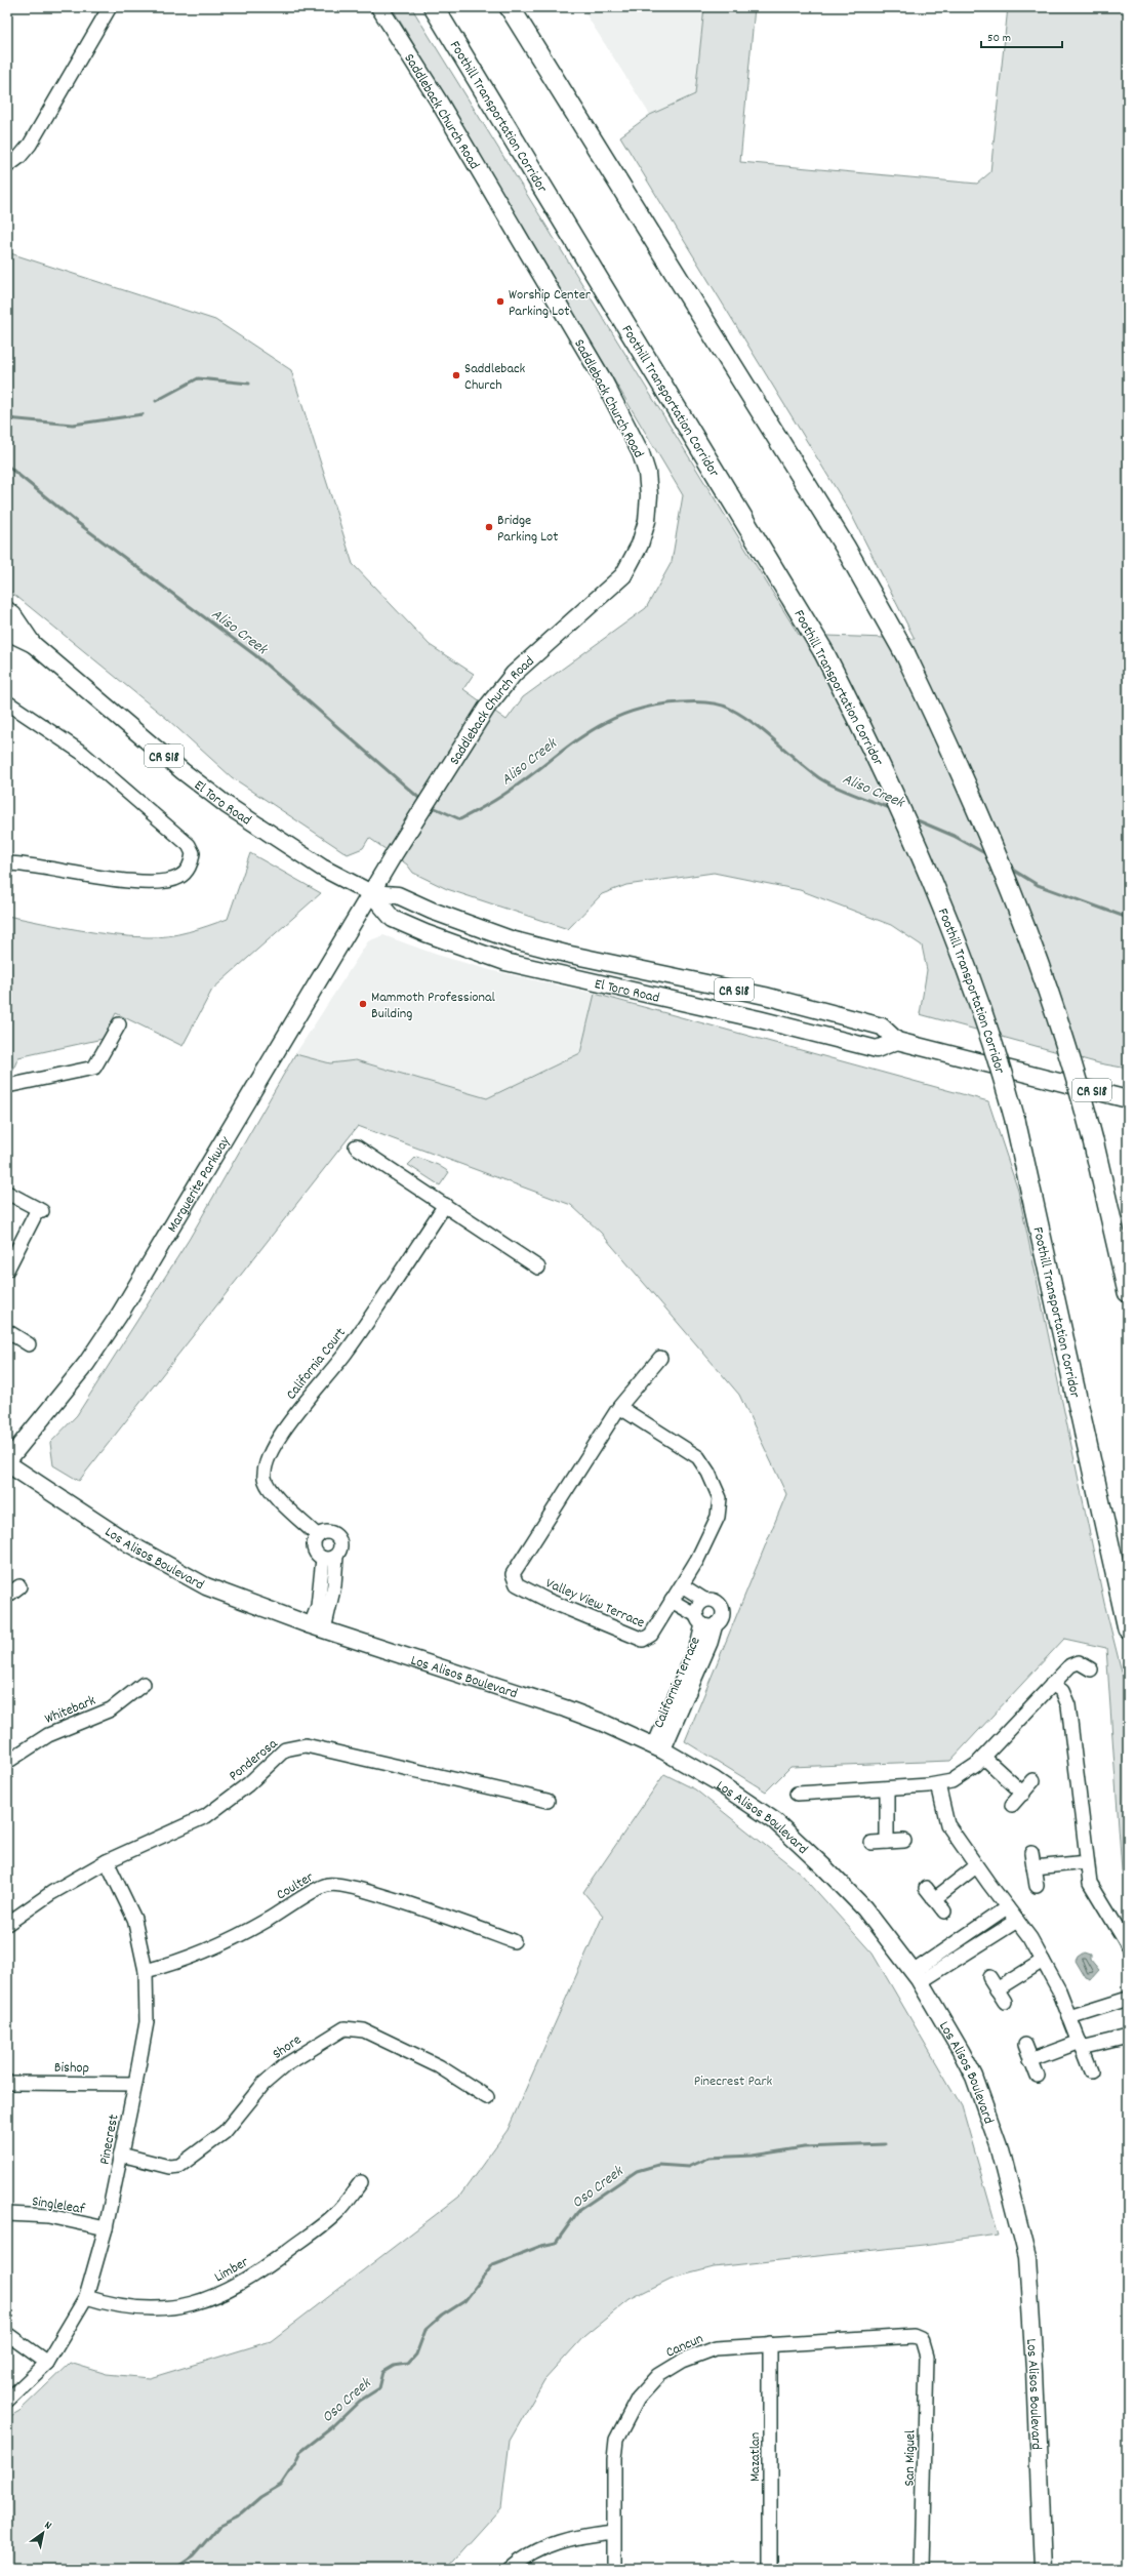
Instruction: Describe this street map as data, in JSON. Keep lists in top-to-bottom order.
{
  "streets": {
    "highway": ["Foothill Transportation Corridor"],
    "main road": [
      "Saddleback Church Road",
      "CR S18",
      "El Toro Road",
      "Marguerite Parkway",
      "Los Alisos Boulevard"
    ],
    "street": [
      "California Court",
      "Valley View Terrace",
      "California Terrace",
      "Whitebark",
      "Ponderosa",
      "Coulter",
      "Shore",
      "Bishop",
      "Pinecrest",
      "Singleleaf",
      "Limber",
      "Cancun",
      "Mazatlan",
      "San Miguel"
    ]
  },
  "crossings": [
    ["Saddleback Church Road", "El Toro Road"],
    ["Saddleback Church Road", "Marguerite Parkway"],
    ["El Toro Road", "Marguerite Parkway"],
    ["Marguerite Parkway", "Los Alisos Boulevard"],
    ["Los Alisos Boulevard", "California Terrace"],
    ["Valley View Terrace", "California Terrace"],
    ["Ponderosa", "Pinecrest"],
    ["Coulter", "Pinecrest"],
    ["Shore", "Pinecrest"],
    ["Bishop", "Pinecrest"],
    ["Pinecrest", "Singleleaf"],
    ["Pinecrest", "Limber"],
    ["Cancun", "Mazatlan"],
    ["Cancun", "San Miguel"]
  ],
  "water": ["Aliso Creek", "Oso Creek"],
  "parks": ["Pinecrest Park"],
  "places": [
    "Worship Center Parking Lot",
    "Saddleback Church",
    "Bridge Parking Lot",
    "Mammoth Professional Building"
  ],
  "scale_bar": "50 m",
  "north": "top right"
}
